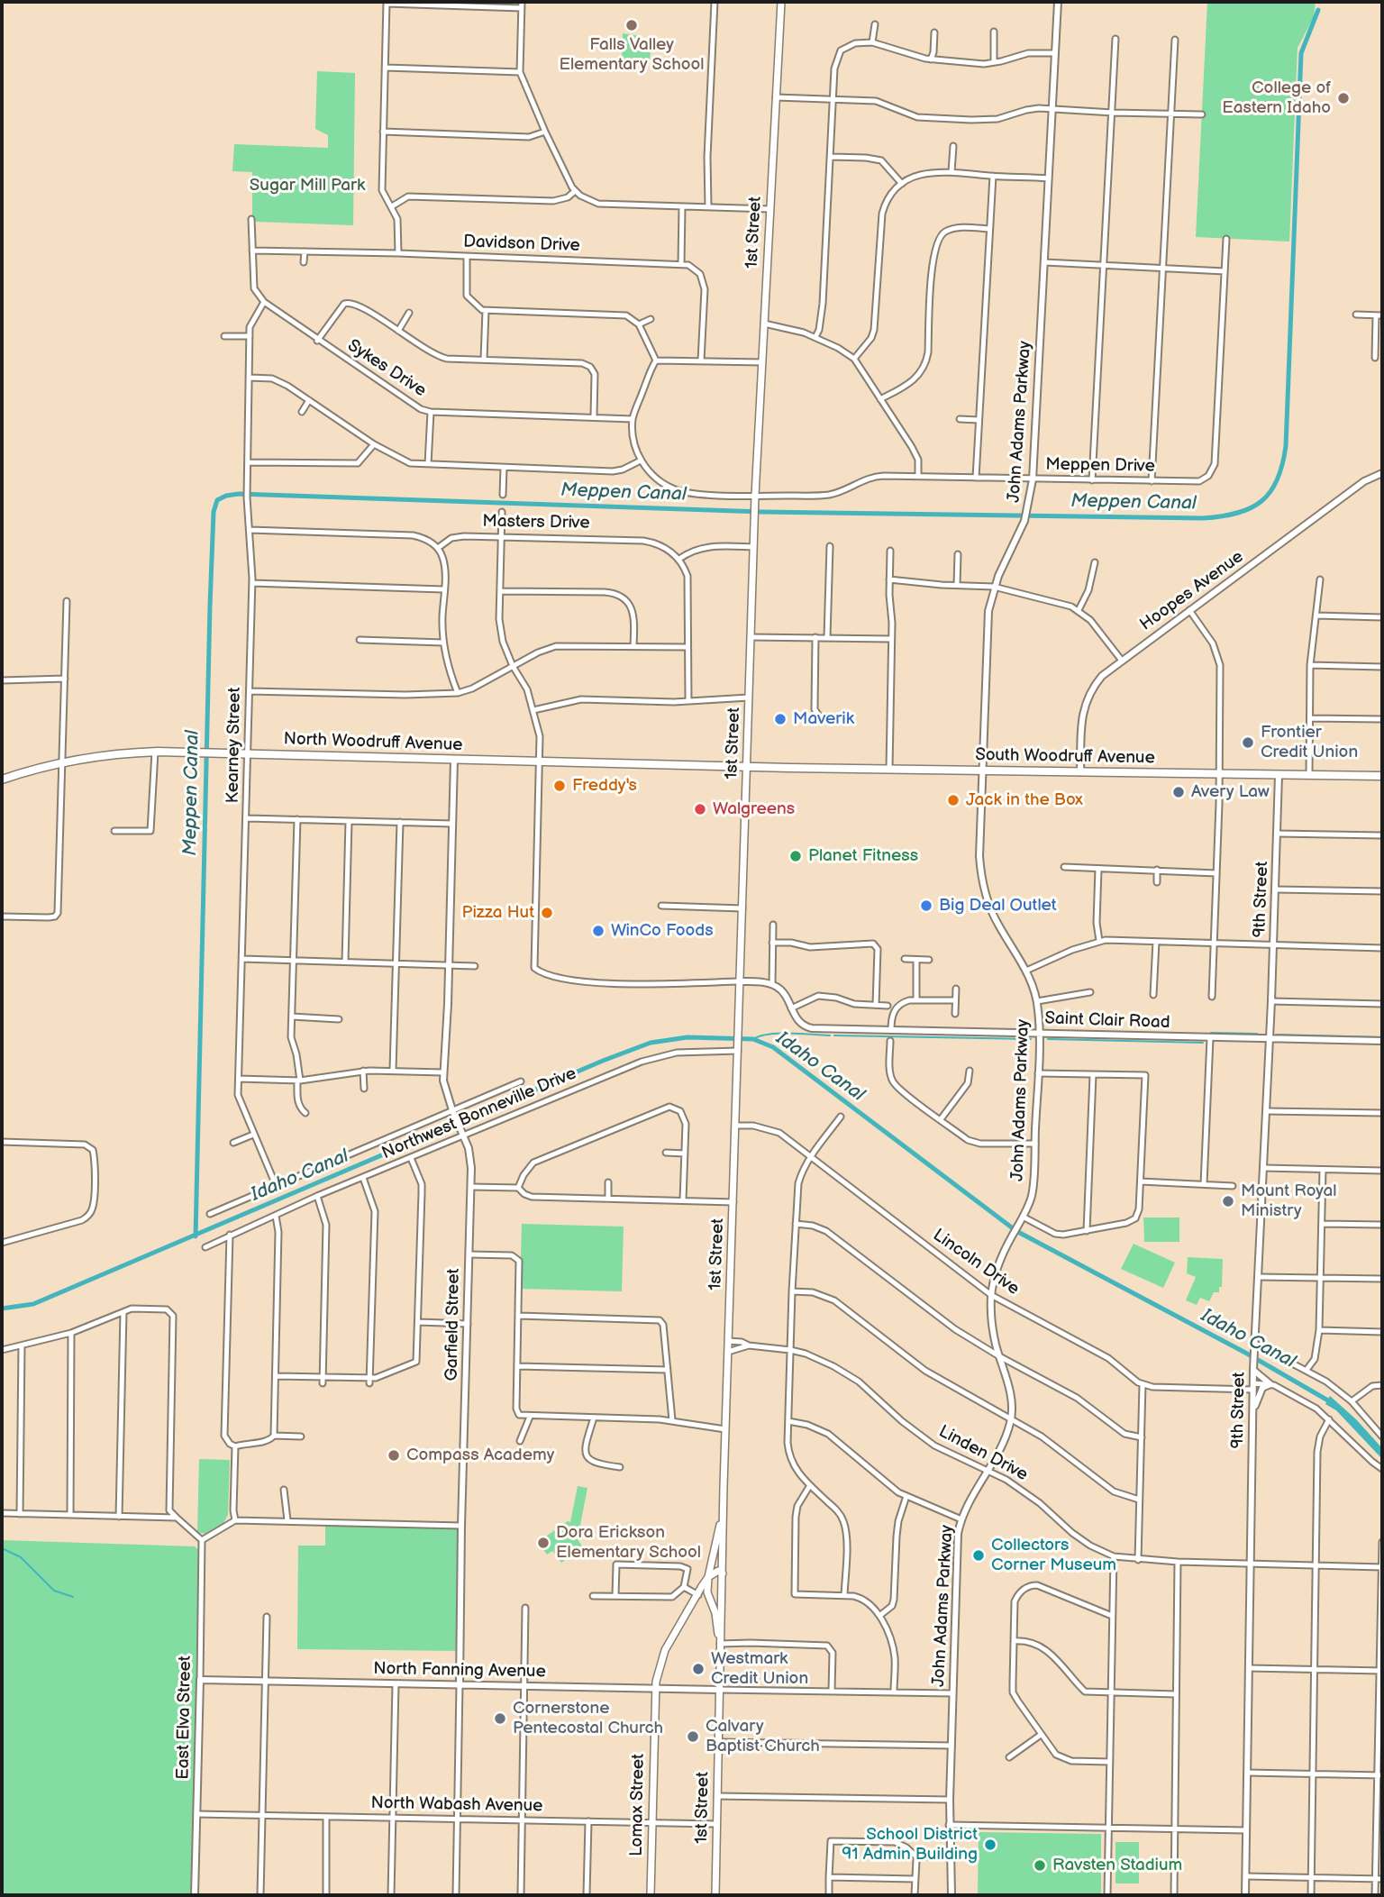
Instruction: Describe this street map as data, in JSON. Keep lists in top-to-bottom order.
{
  "streets": {
    "main road": [
      "1st Street",
      "North Woodruff Avenue",
      "South Woodruff Avenue",
      "Lomax Street"
    ],
    "street": [
      "Davidson Drive",
      "Sykes Drive",
      "John Adams Parkway",
      "Meppen Drive",
      "Masters Drive",
      "Hoopes Avenue",
      "Kearney Street",
      "9th Street",
      "Saint Clair Road",
      "Northwest Bonneville Drive",
      "Lincoln Drive",
      "Garfield Street",
      "Linden Drive",
      "North Fanning Avenue",
      "East Elva Street",
      "North Wabash Avenue"
    ]
  },
  "crossings": [
    ["1st Street", "Meppen Drive"],
    ["1st Street", "North Woodruff Avenue"],
    ["1st Street", "South Woodruff Avenue"],
    ["1st Street", "Northwest Bonneville Drive"],
    ["1st Street", "Lincoln Drive"],
    ["1st Street", "Linden Drive"],
    ["1st Street", "North Fanning Avenue"],
    ["1st Street", "North Wabash Avenue"],
    ["1st Street", "Lomax Street"],
    ["Sykes Drive", "Kearney Street"],
    ["John Adams Parkway", "Meppen Drive"],
    ["John Adams Parkway", "South Woodruff Avenue"],
    ["John Adams Parkway", "Saint Clair Road"],
    ["John Adams Parkway", "Lincoln Drive"],
    ["John Adams Parkway", "Linden Drive"],
    ["Hoopes Avenue", "South Woodruff Avenue"],
    ["North Woodruff Avenue", "Kearney Street"],
    ["North Woodruff Avenue", "South Woodruff Avenue"],
    ["North Woodruff Avenue", "Garfield Street"],
    ["South Woodruff Avenue", "9th Street"],
    ["9th Street", "Saint Clair Road"],
    ["9th Street", "Linden Drive"],
    ["Northwest Bonneville Drive", "Garfield Street"],
    ["Garfield Street", "North Fanning Avenue"],
    ["Garfield Street", "North Wabash Avenue"],
    ["North Fanning Avenue", "East Elva Street"],
    ["North Fanning Avenue", "Lomax Street"],
    ["East Elva Street", "North Wabash Avenue"],
    ["North Wabash Avenue", "Lomax Street"]
  ],
  "water": ["Meppen Canal", "Idaho Canal"],
  "parks": ["Sugar Mill Park"],
  "places": [
    "Falls Valley Elementary School",
    "College of Eastern Idaho",
    "Maverik",
    "Frontier Credit Union",
    "Freddy's",
    "Avery Law",
    "Jack in the Box",
    "Walgreens",
    "Planet Fitness",
    "Big Deal Outlet",
    "Pizza Hut",
    "WinCo Foods",
    "Mount Royal Ministry",
    "Compass Academy",
    "Dora Erickson Elementary School",
    "Collectors Corner Museum",
    "Westmark Credit Union",
    "Cornerstone Pentecostal Church",
    "Calvary Baptist Church",
    "School District 91 Admin Building",
    "Ravsten Stadium"
  ]
}
